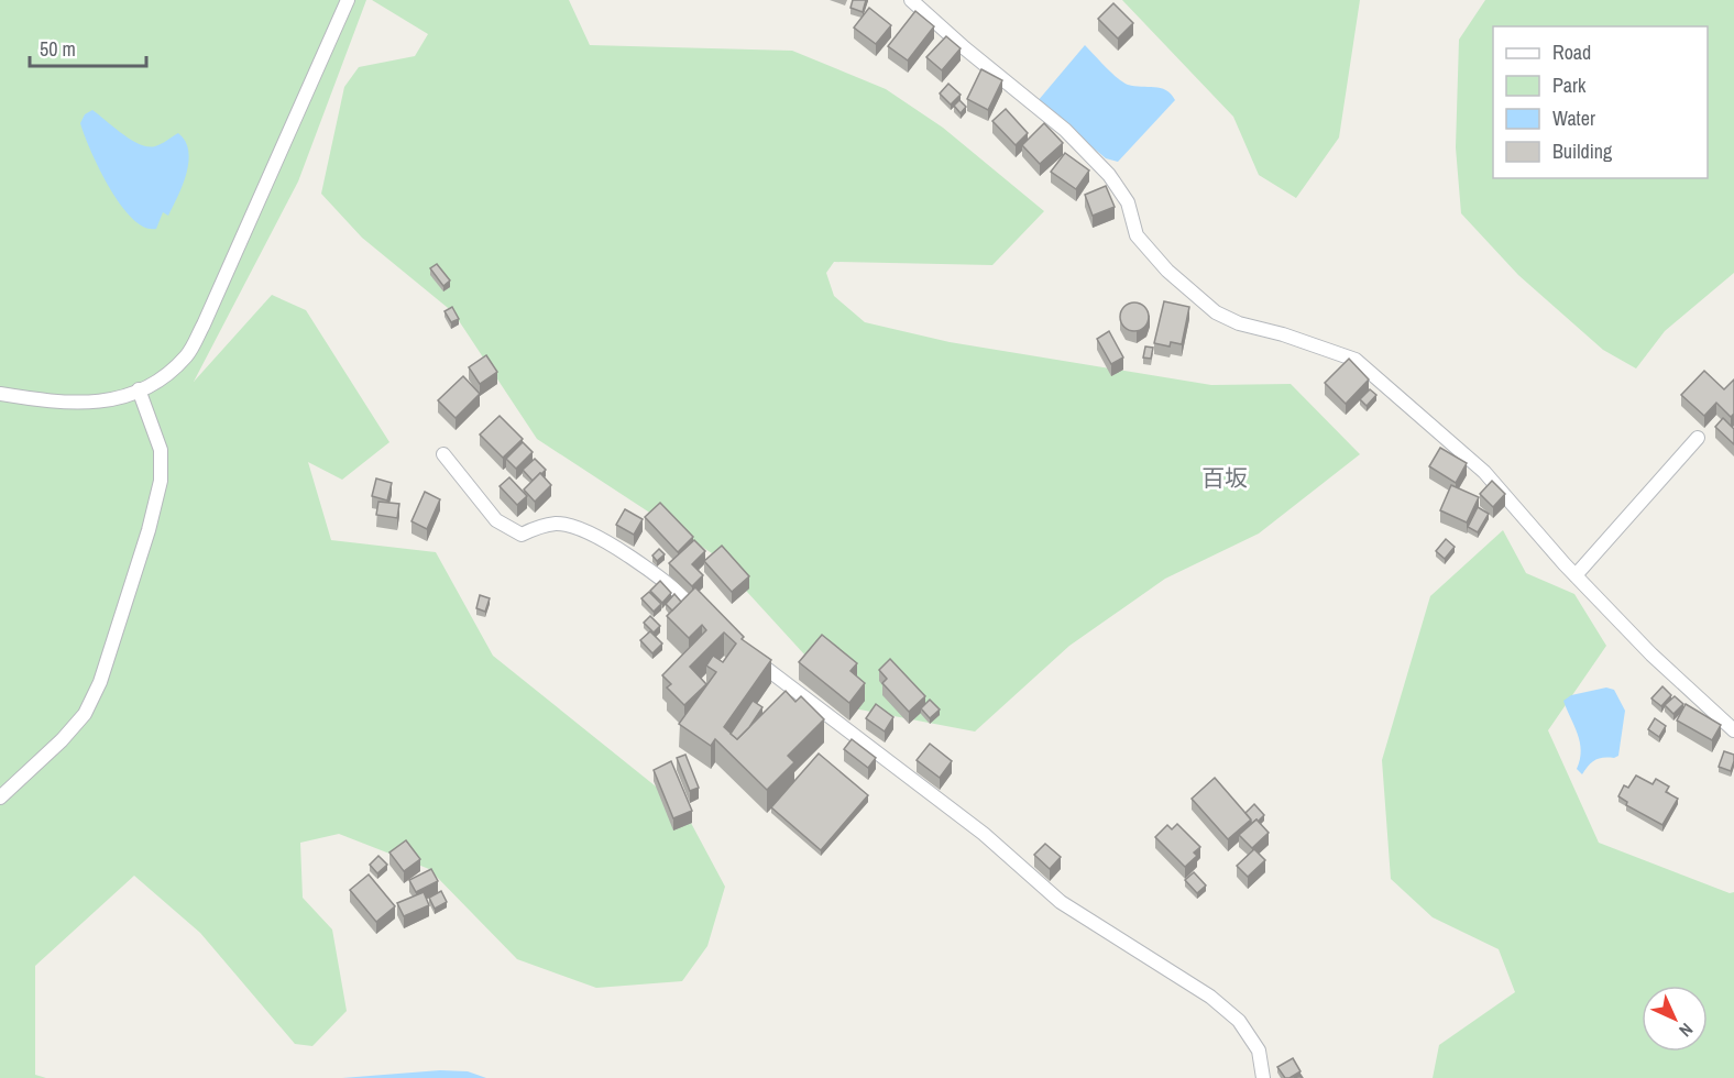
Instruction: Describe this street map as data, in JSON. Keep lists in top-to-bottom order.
{
  "districts": ["百坂"],
  "legend": [
    "Road",
    "Park",
    "Water",
    "Building"
  ],
  "scale_bar": "50 m",
  "north": "bottom right"
}
